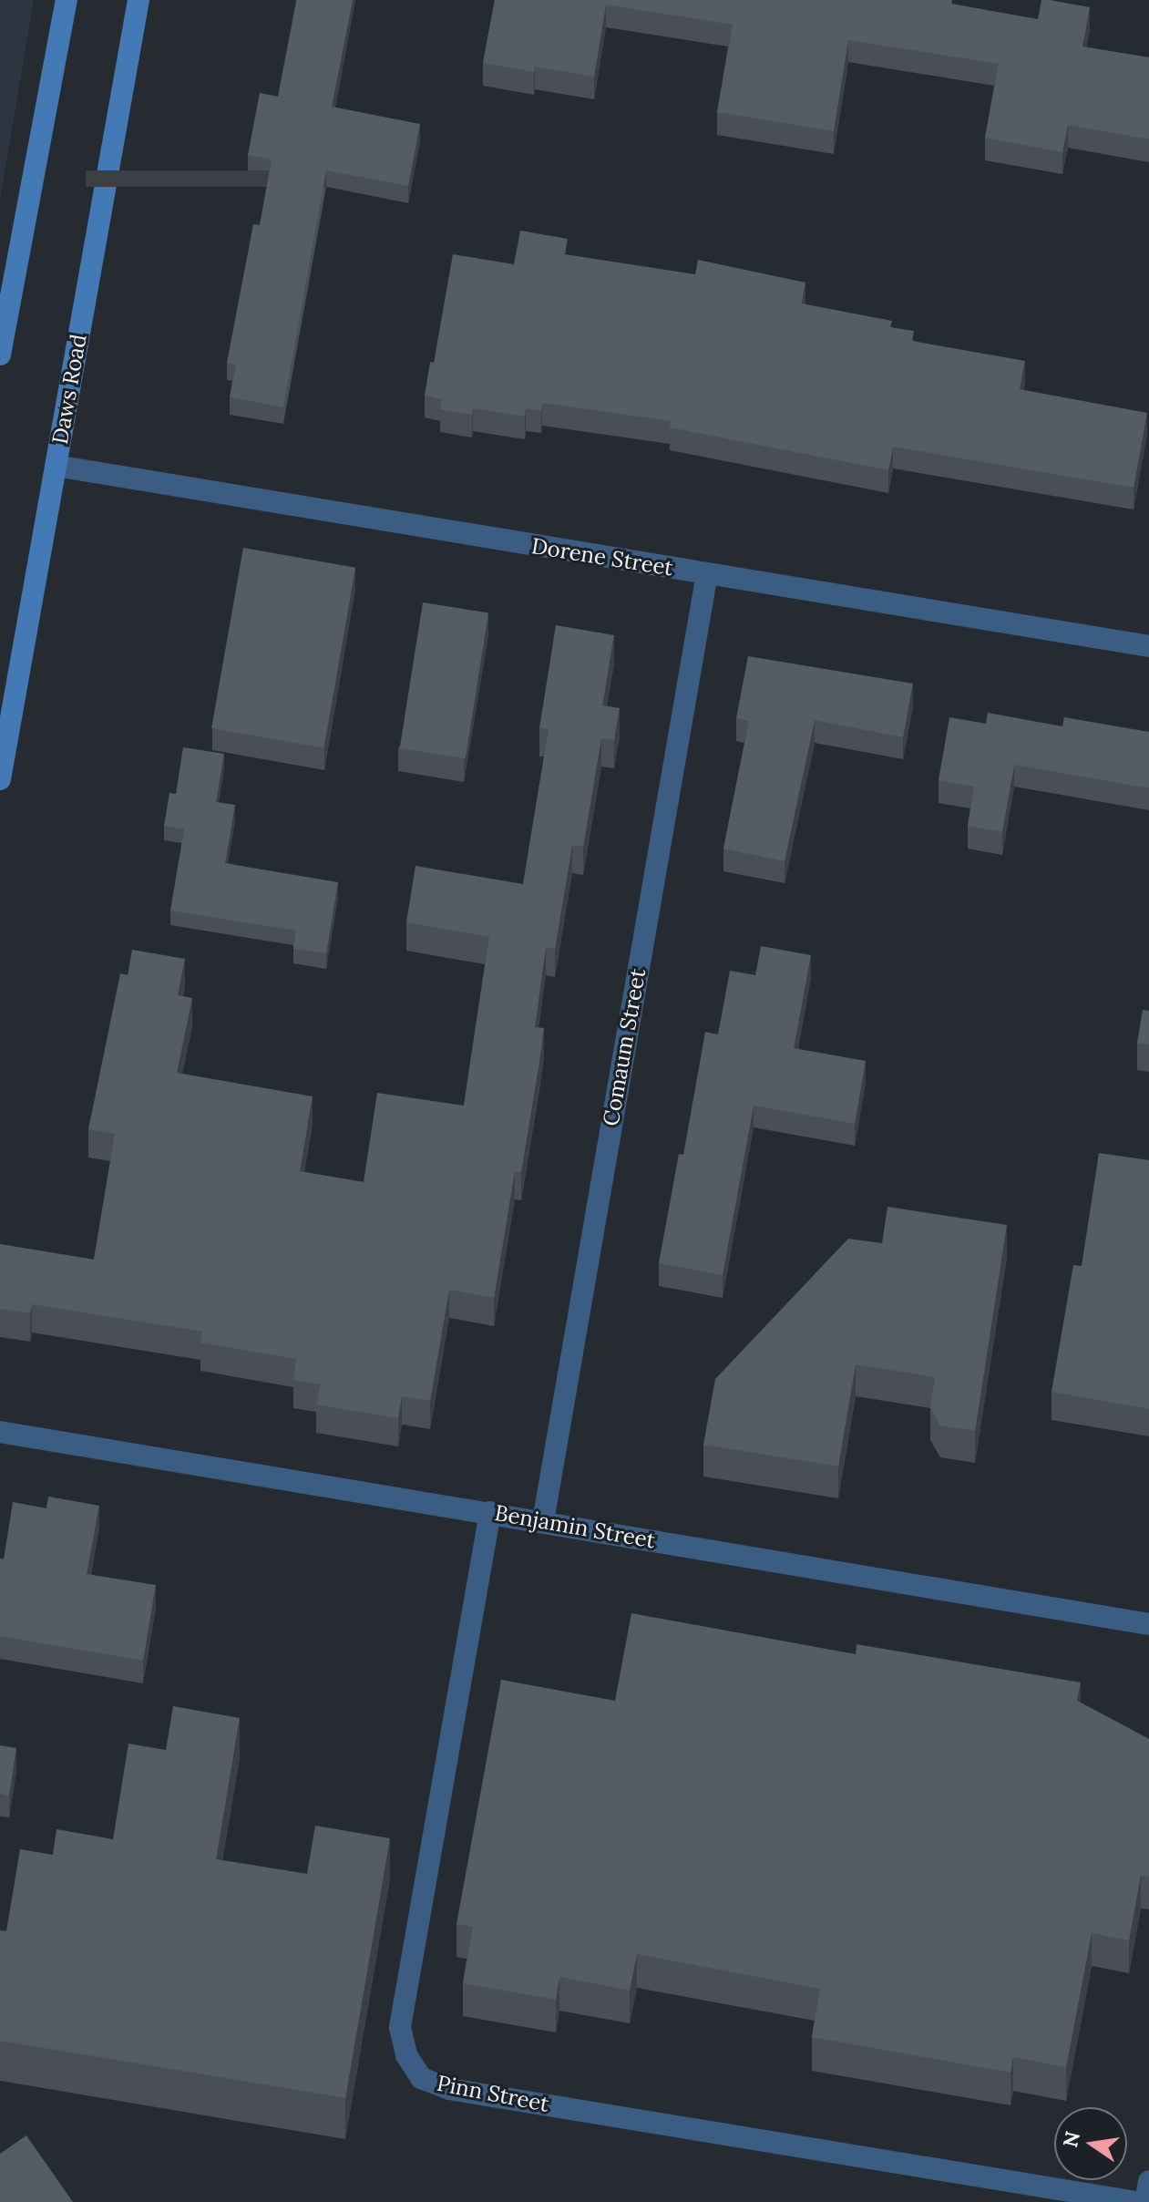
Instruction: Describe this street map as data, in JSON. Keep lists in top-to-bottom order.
{
  "streets": {
    "main road": ["Daws Road"],
    "street": [
      "Dorene Street",
      "Comaum Street",
      "Benjamin Street",
      "Pinn Street"
    ]
  },
  "crossings": [
    ["Daws Road", "Dorene Street"],
    ["Dorene Street", "Comaum Street"],
    ["Comaum Street", "Benjamin Street"],
    ["Benjamin Street", "Pinn Street"]
  ],
  "north": "left"
}
